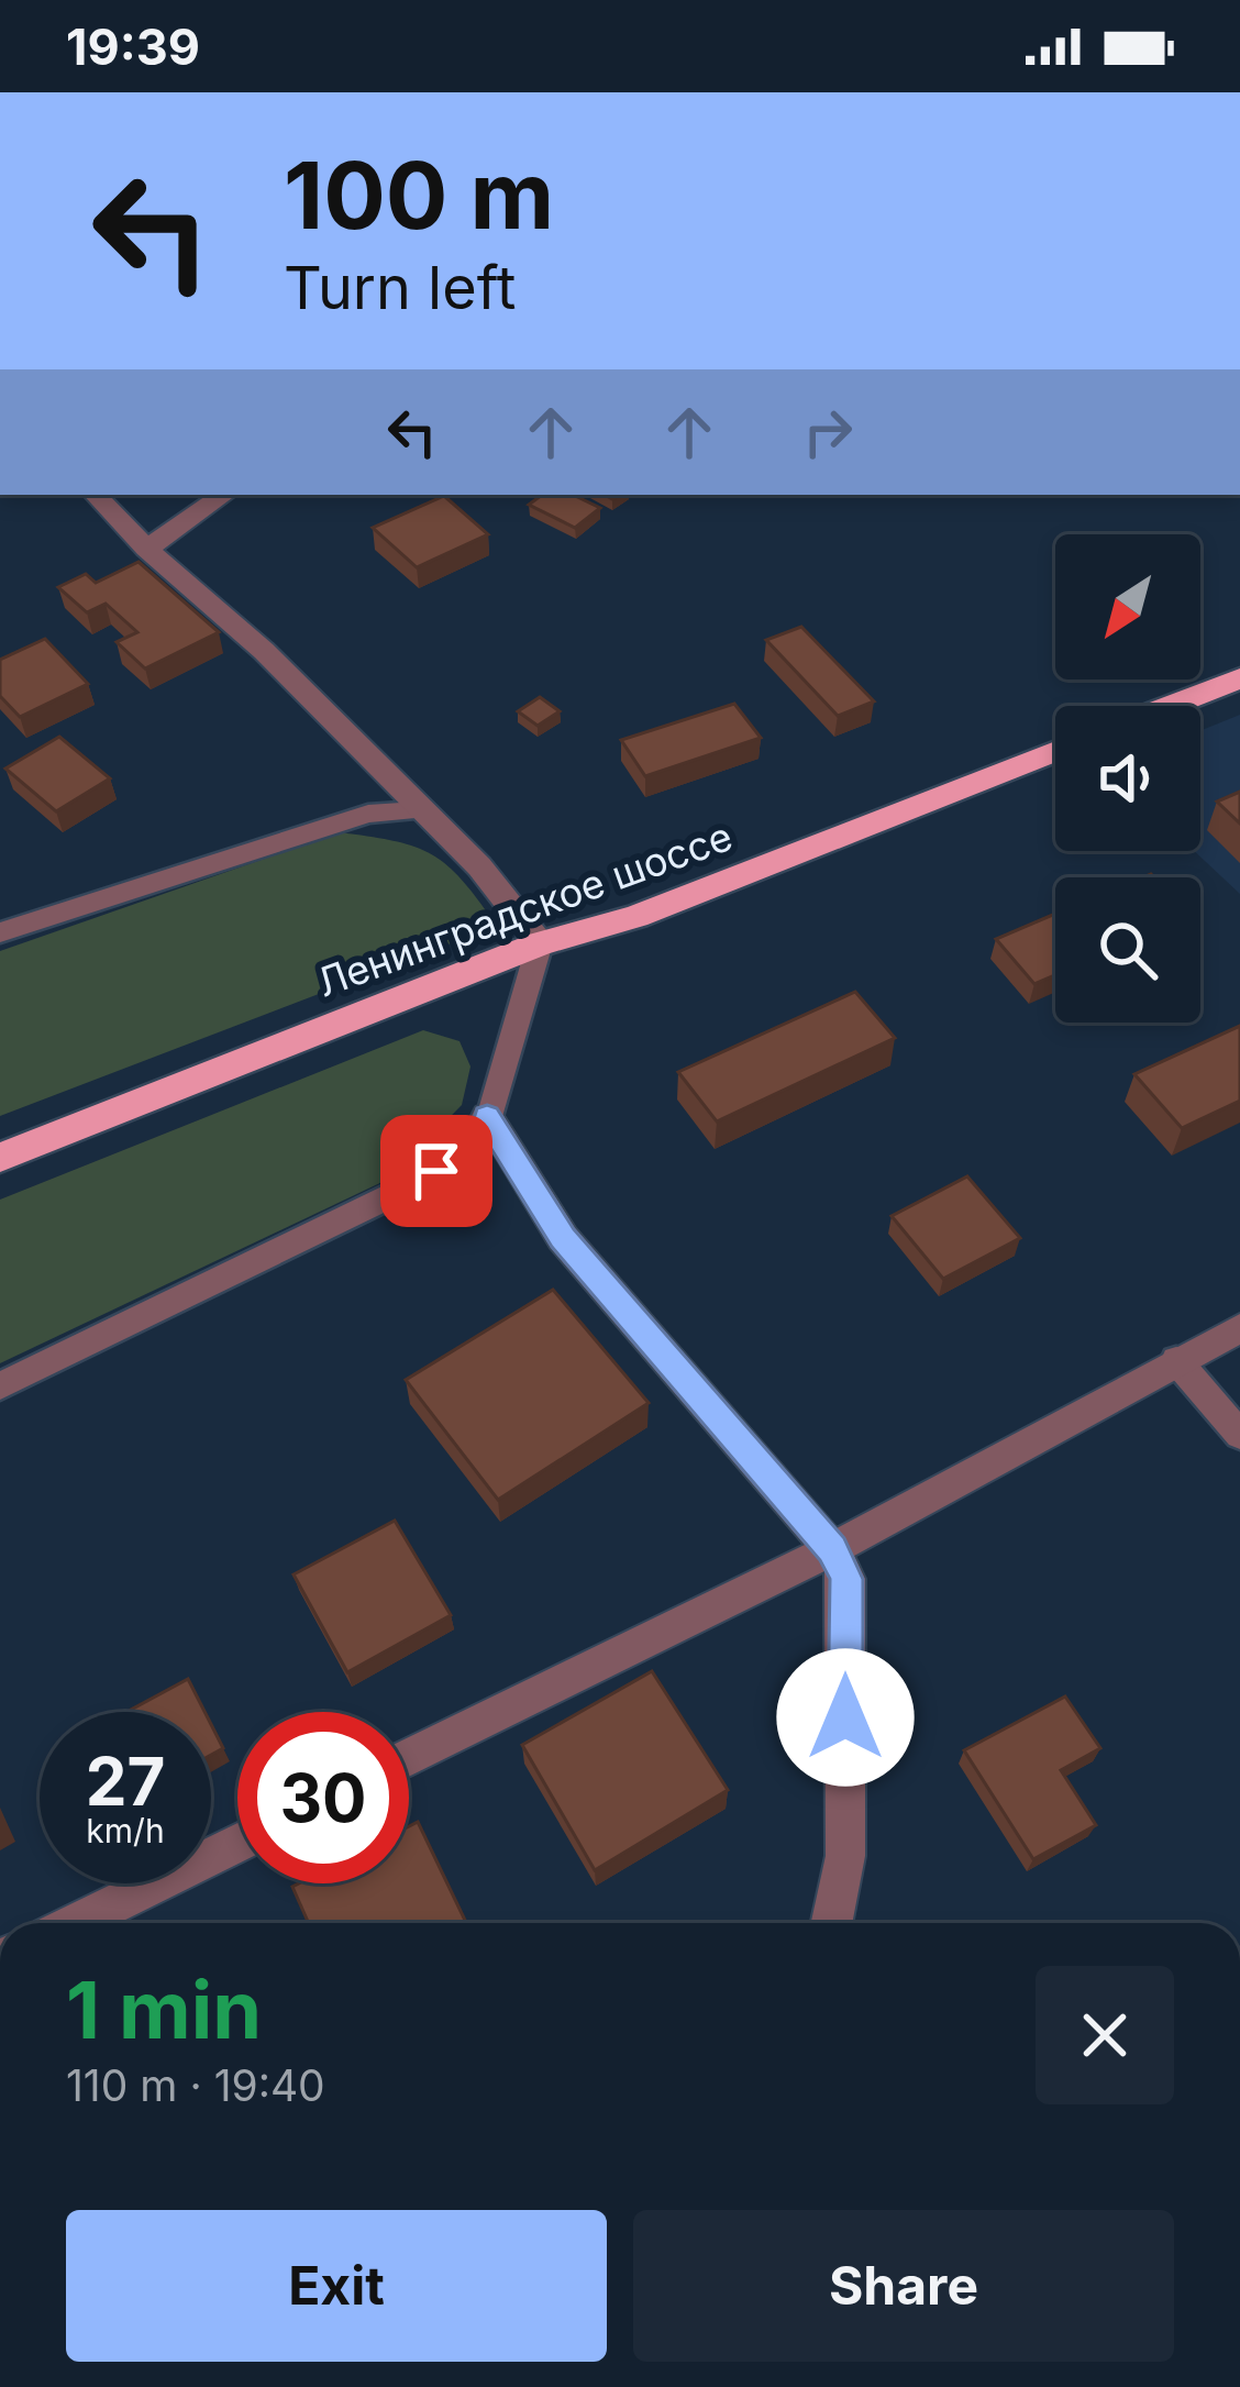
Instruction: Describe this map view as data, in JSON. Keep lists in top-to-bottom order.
{
  "streets": {
    "highway": ["Ленинградское шоссе"]
  },
  "north": "bottom left",
  "page": {
    "status": "19:39",
    "turn": ["100 m", "Turn left"],
    "speed": "27 km/h",
    "limit": "30",
    "heading": ["1 min", "110 m · 19:40"],
    "buttons": ["Exit", "Share"]
  }
}
